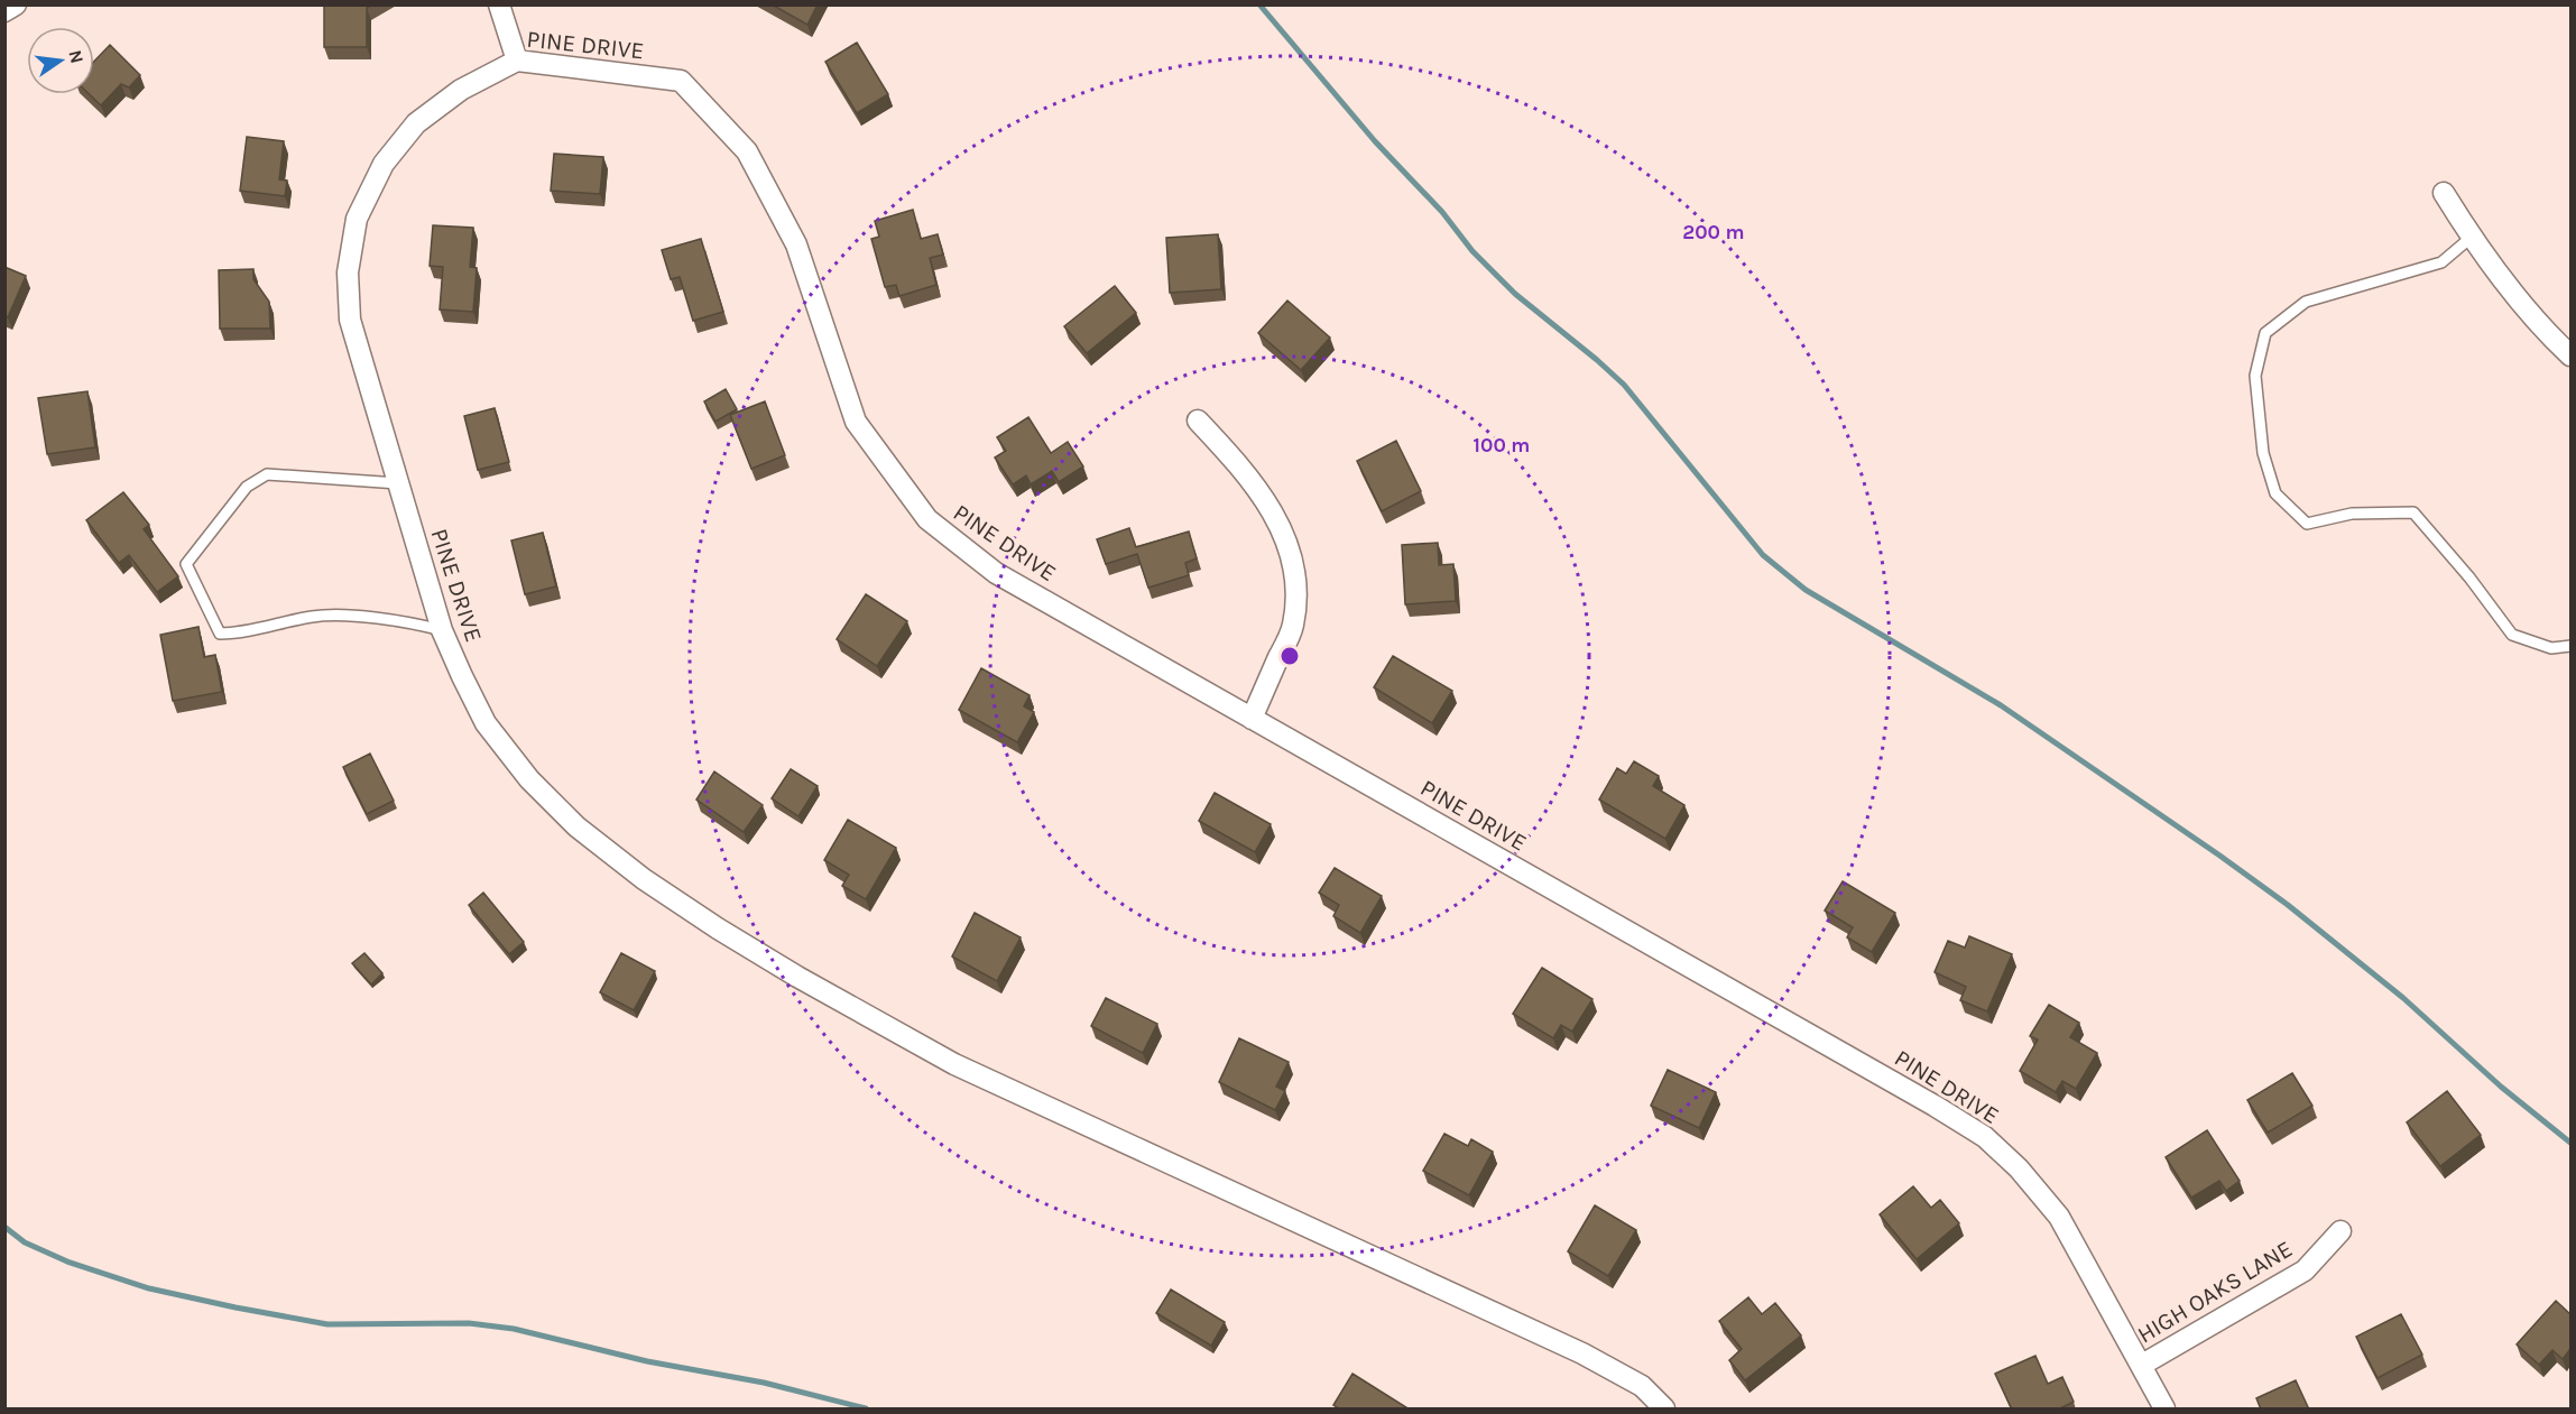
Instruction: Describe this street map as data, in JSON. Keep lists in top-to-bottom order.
{
  "streets": {
    "street": ["PINE DRIVE", "HIGH OAKS LANE"]
  },
  "crossings": [
    ["PINE DRIVE", "HIGH OAKS LANE"]
  ],
  "north": "right",
  "rings": ["200 m", "100 m"]
}
